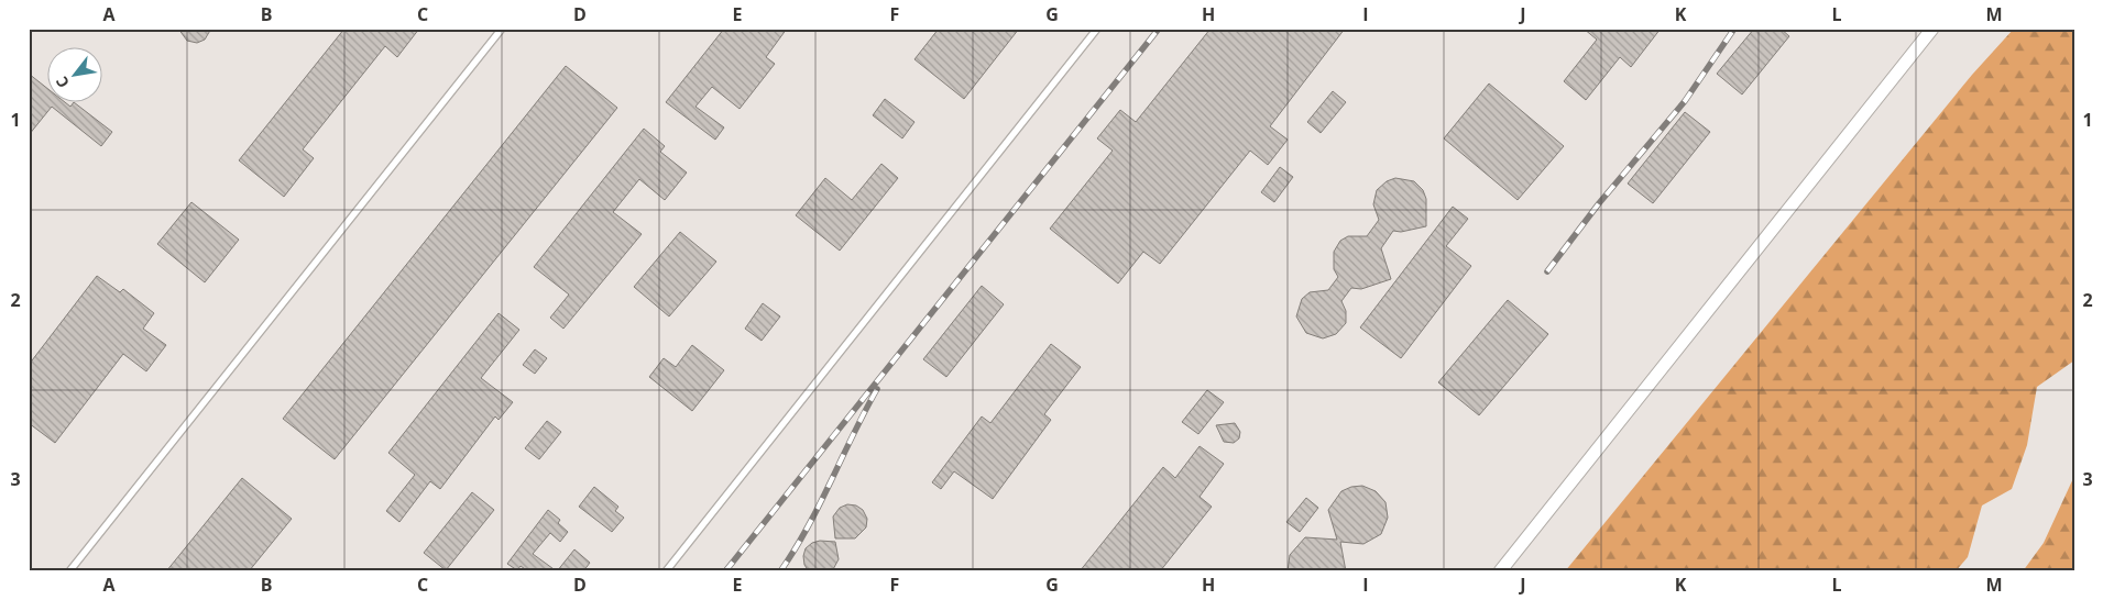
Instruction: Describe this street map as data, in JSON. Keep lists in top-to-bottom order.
{
  "north": "bottom left",
  "grid": {
    "columns": [
      "A",
      "B",
      "C",
      "D",
      "E",
      "F",
      "G",
      "H",
      "I",
      "J",
      "K",
      "L",
      "M"
    ],
    "rows": ["1", "2", "3"]
  }
}
